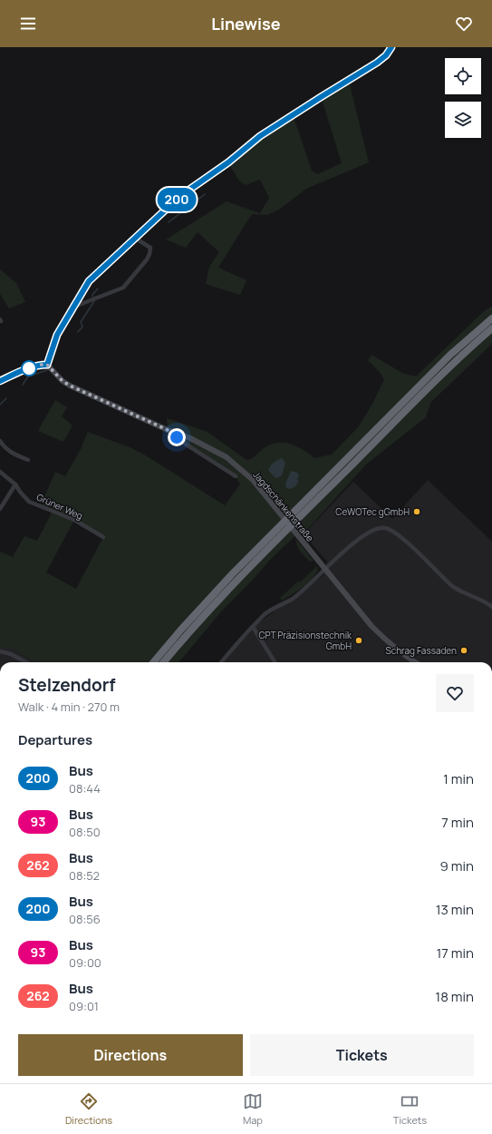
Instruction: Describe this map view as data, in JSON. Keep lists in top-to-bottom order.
{
  "streets": {
    "main road": ["Jagdschänkenstraße"],
    "street": ["Grüner Weg"]
  },
  "places": ["CeWOTec gGmbH", "CPT Präzisionstechnik GmbH", "Schrag Fassaden"],
  "lines": ["bus line 200"],
  "page": {
    "header": "Linewise",
    "on_map": "200",
    "heading": [
      ["Stelzendorf", "Walk · 4 min · 270 m"],
      "Departures"
    ],
    "list": [
      {
        "mark": "200",
        "name": "Bus",
        "note": "08:44",
        "value": "1 min"
      },
      {
        "mark": "93",
        "name": "Bus",
        "note": "08:50",
        "value": "7 min"
      },
      {
        "mark": "262",
        "name": "Bus",
        "note": "08:52",
        "value": "9 min"
      },
      {
        "mark": "200",
        "name": "Bus",
        "note": "08:56",
        "value": "13 min"
      },
      {
        "mark": "93",
        "name": "Bus",
        "note": "09:00",
        "value": "17 min"
      },
      {
        "mark": "262",
        "name": "Bus",
        "note": "09:01",
        "value": "18 min"
      }
    ],
    "buttons": ["Directions", "Tickets"],
    "tabs": ["Directions", "Map", "Tickets"]
  }
}
